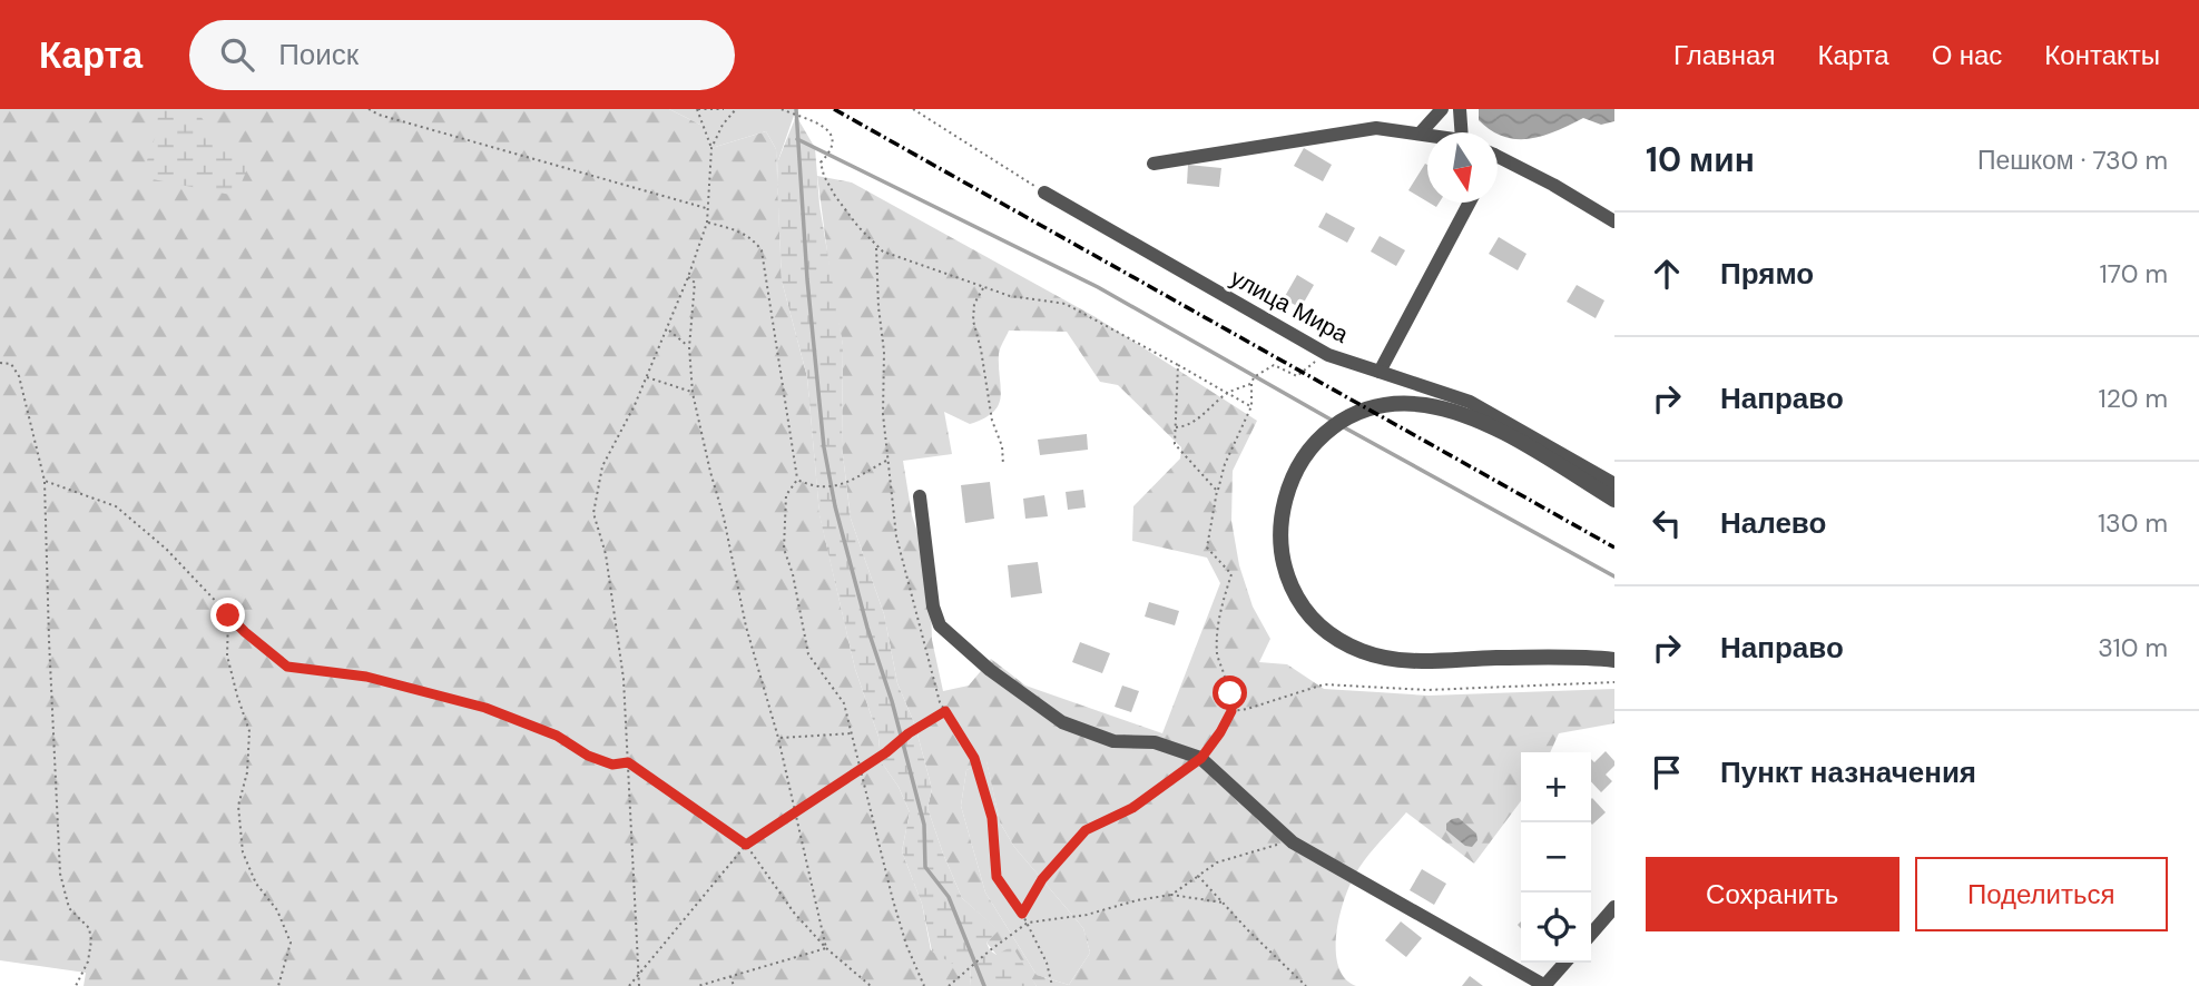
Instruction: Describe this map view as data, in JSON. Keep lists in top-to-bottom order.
{
  "streets": {
    "street": ["улица Мира"]
  },
  "north": "bottom",
  "page": {
    "header": "Карта",
    "search": "Поиск",
    "nav": [
      "Главная",
      "Карта",
      "О нас",
      "Контакты"
    ],
    "heading": ["10 мин", "Пешком · 730 m"],
    "list": [
      ["Прямо", "170 m"],
      ["Направо", "120 m"],
      ["Налево", "130 m"],
      ["Направо", "310 m"],
      "Пункт назначения"
    ],
    "map_buttons": ["+", "−"],
    "buttons": ["Сохранить", "Поделиться"]
  }
}
